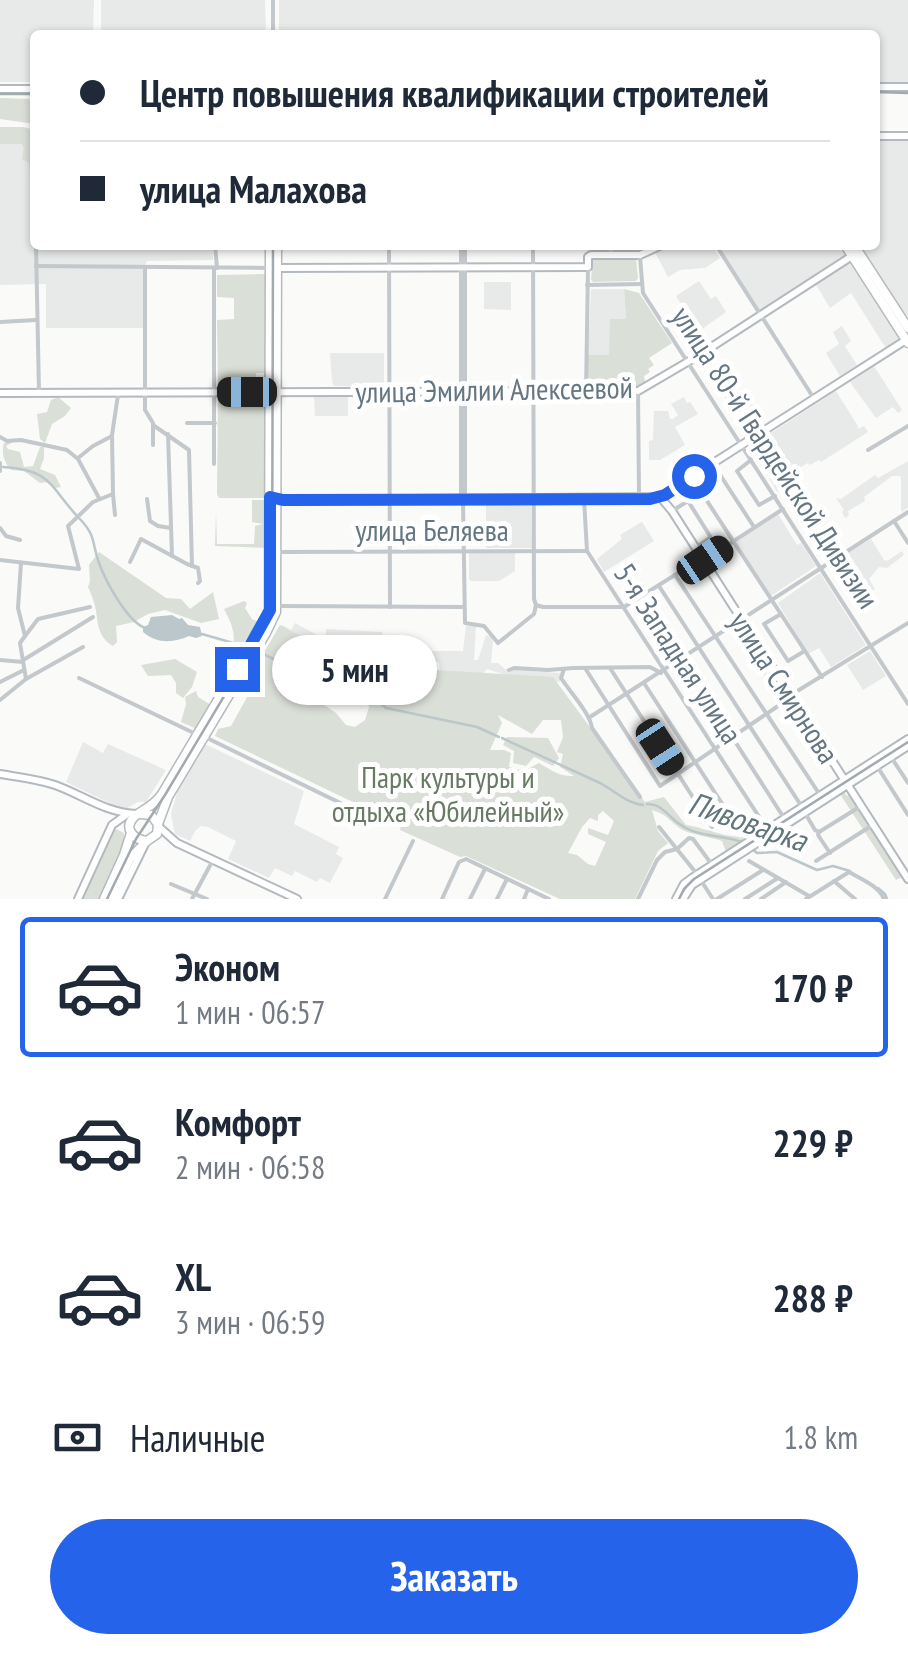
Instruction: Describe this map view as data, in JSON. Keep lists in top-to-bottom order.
{
  "streets": {
    "street": [
      "улица Эмилии Алексеевой",
      "улица 80-й Гвардейской Дивизии",
      "улица Беляева",
      "5-я Западная улица",
      "улица Смирнова"
    ]
  },
  "crossings": [
    ["улица Эмилии Алексеевой", "улица 80-й Гвардейской Дивизии"],
    ["улица Беляева", "5-я Западная улица"]
  ],
  "water": ["Пивоварка"],
  "parks": ["Парк культуры и отдыха «Юбилейный»"],
  "page": {
    "banner": ["Центр повышения квалификации строителей", "улица Малахова"],
    "bubble": "5 мин",
    "list": [
      {
        "name": "Эконом",
        "note": "1 мин · 06:57",
        "value": "170 ₽"
      },
      {
        "name": "Комфорт",
        "note": "2 мин · 06:58",
        "value": "229 ₽"
      },
      {
        "name": "XL",
        "note": "3 мин · 06:59",
        "value": "288 ₽"
      }
    ],
    "pay": ["Наличные", "1.8 km"],
    "buttons": "Заказать"
  }
}
